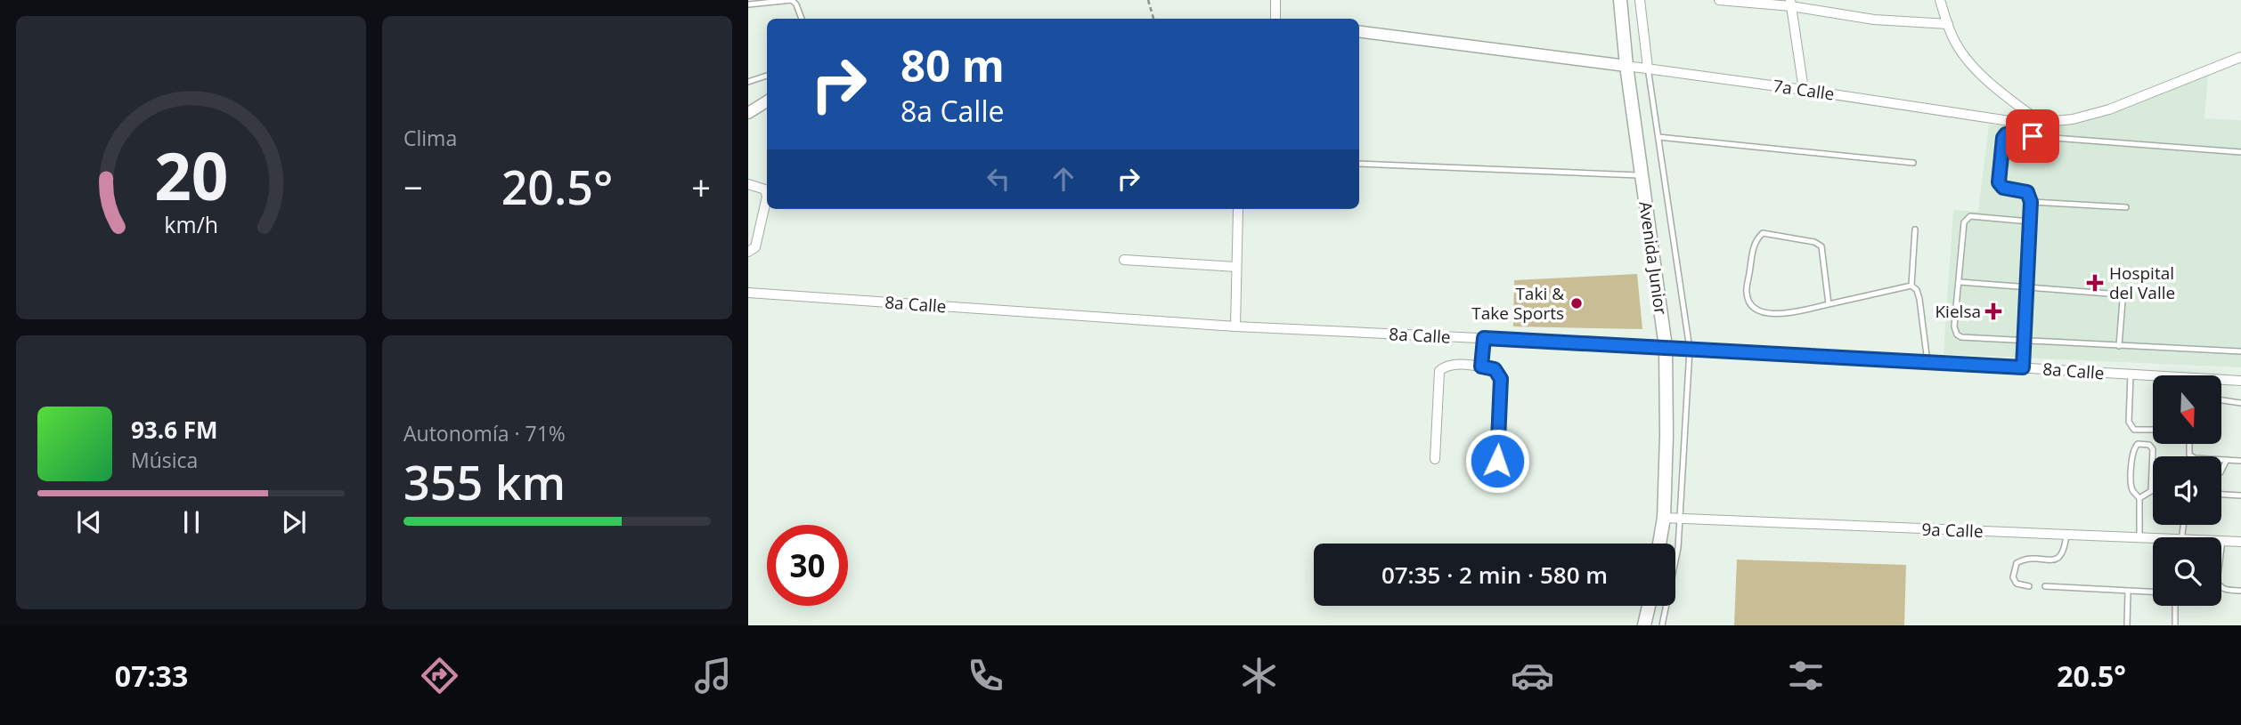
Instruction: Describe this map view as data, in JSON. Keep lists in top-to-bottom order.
{
  "streets": {
    "main road": ["Avenida Junior"],
    "street": ["7a Calle", "8a Calle", "9a Calle"]
  },
  "crossings": [
    ["7a Calle", "Avenida Junior"],
    ["Avenida Junior", "8a Calle"],
    ["Avenida Junior", "9a Calle"]
  ],
  "places": {
    "health": ["Hospital del Valle", "Kielsa"],
    "other": ["Taki & Take Sports"]
  },
  "north": "bottom",
  "page": {
    "tile": [
      "Clima",
      ["Autonomía · 71%", "355 km"]
    ],
    "turn": ["80 m", "8a Calle"],
    "heat": ["−", "20.5°", "+"],
    "song": ["93.6 FM", "Música"],
    "limit": "30",
    "trip": "07:35 · 2 min · 580 m",
    "tabs": ["07:33", "20.5°"],
    "gauge": ["20", "km/h"]
  }
}
